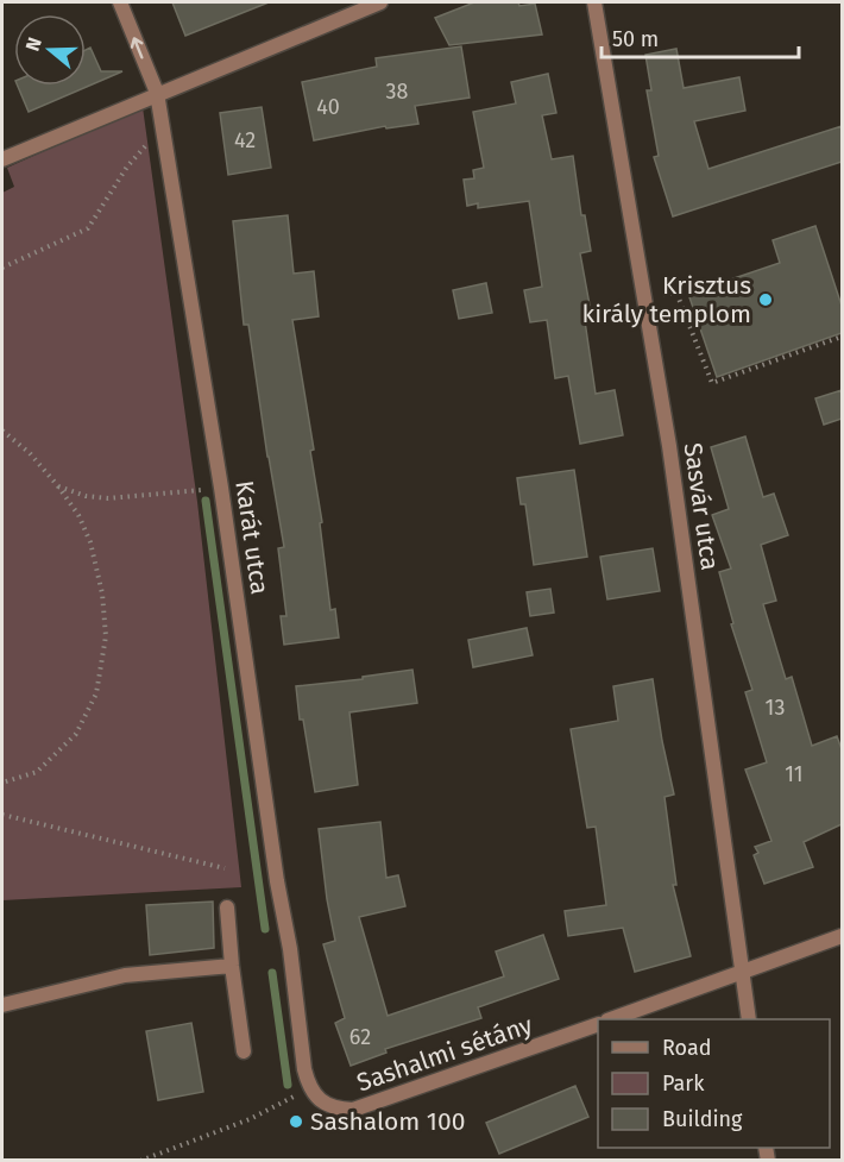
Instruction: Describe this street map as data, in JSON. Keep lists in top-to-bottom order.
{
  "streets": {
    "street": ["Sasvár utca", "Karát utca", "Sashalmi sétány"]
  },
  "crossings": [
    ["Karát utca", "Sashalmi sétány"]
  ],
  "places": ["Krisztus király templom", "Sashalom 100"],
  "house_numbers": [
    "38",
    "40",
    "42",
    "13",
    "11",
    "62"
  ],
  "legend": ["Road", "Park", "Building"],
  "scale_bar": "50 m",
  "north": "left"
}
